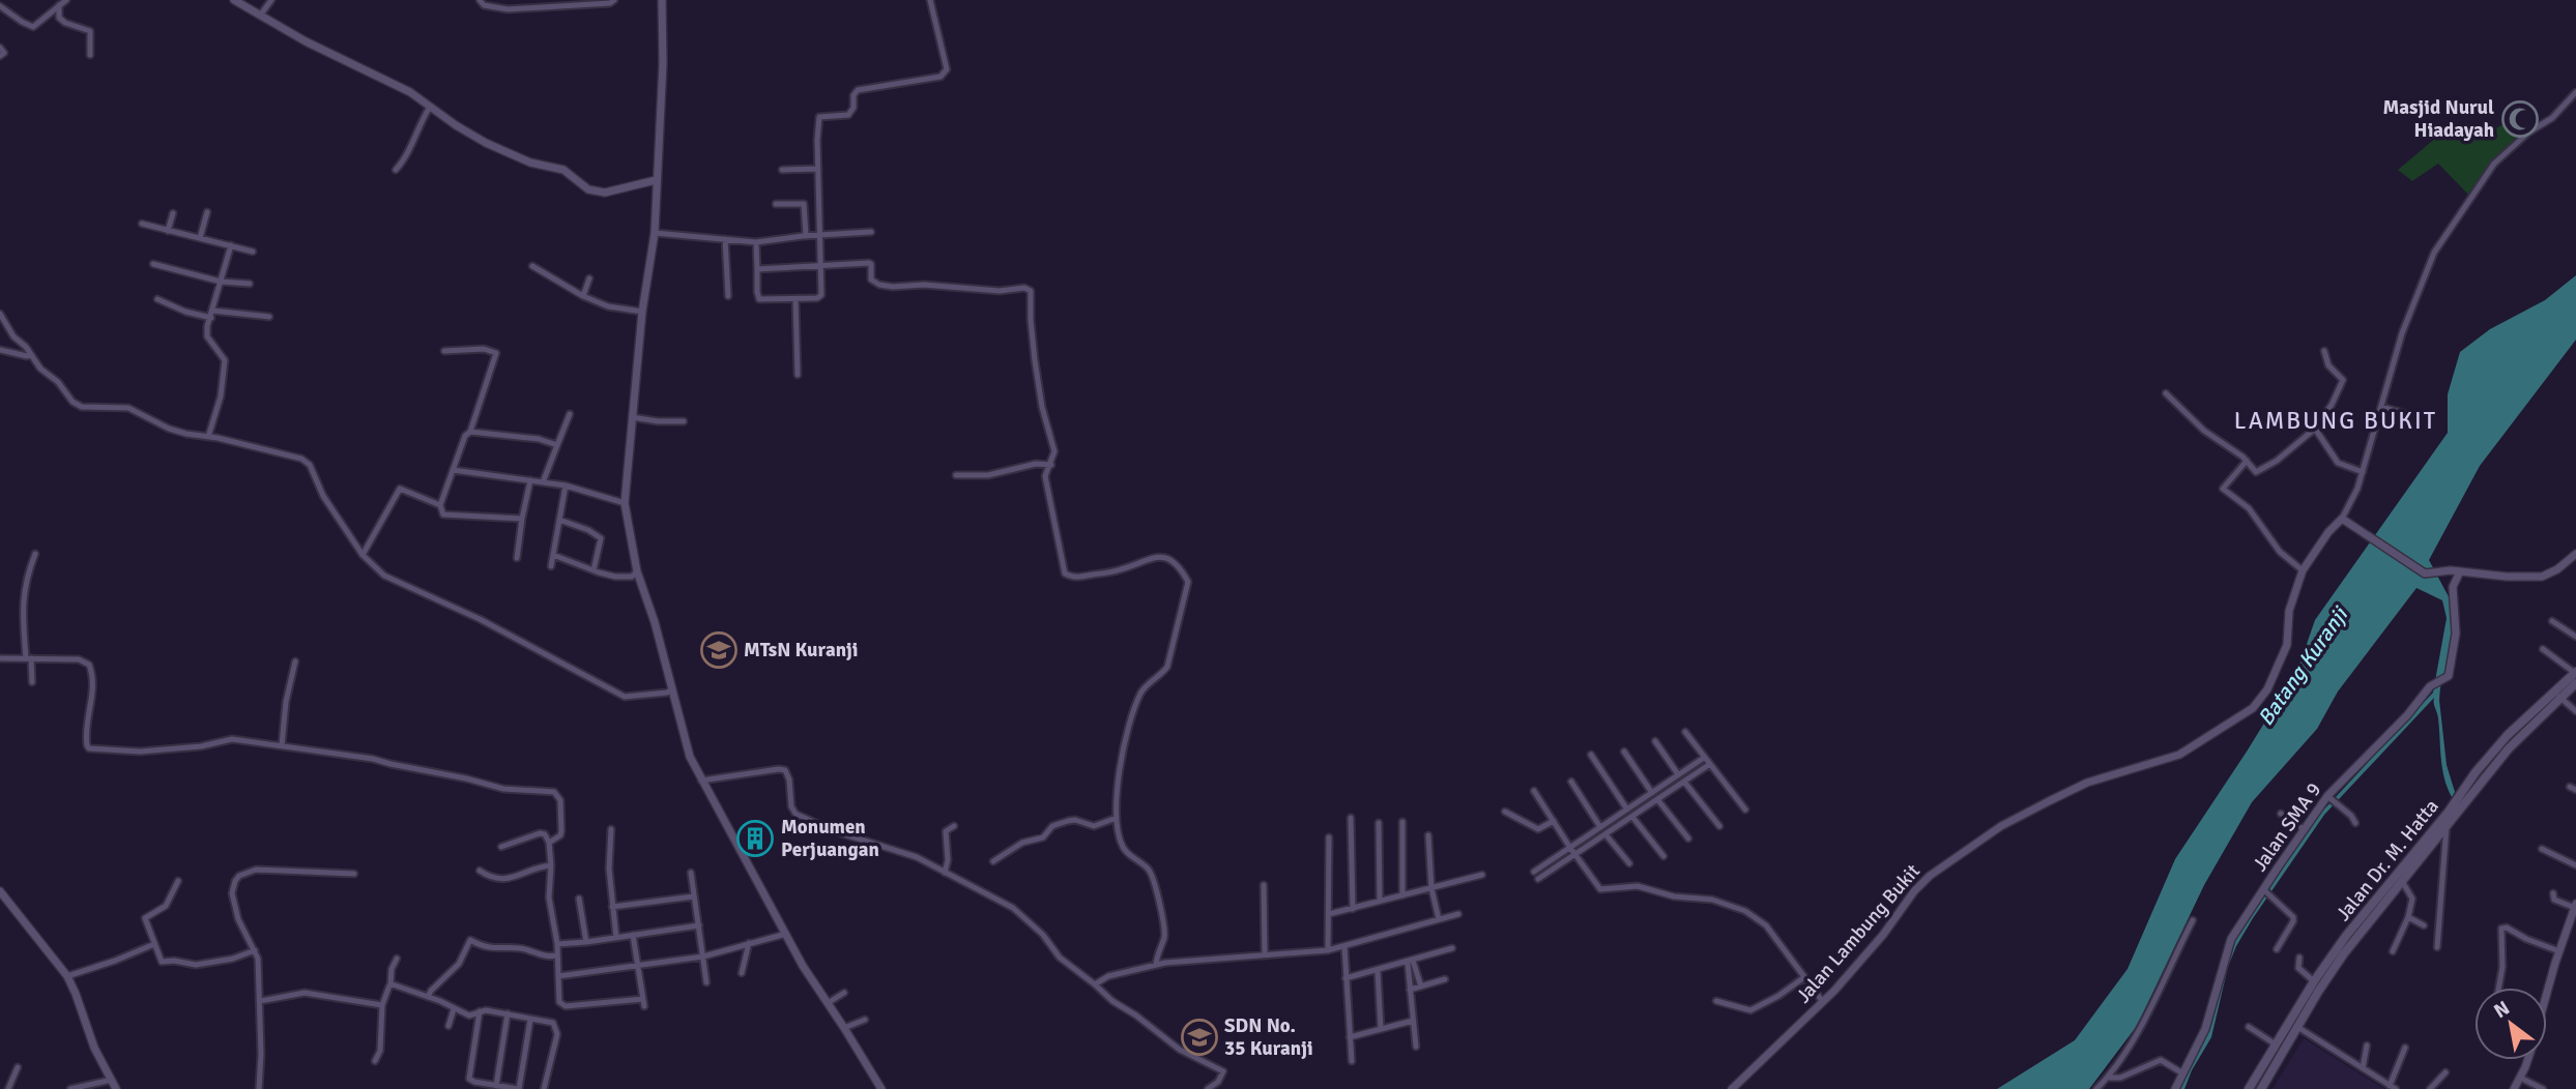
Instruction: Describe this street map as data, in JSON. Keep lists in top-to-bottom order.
{
  "streets": {
    "main road": ["Jalan Dr. M. Hatta"],
    "street": ["Jalan SMA 9", "Jalan Lambung Bukit"]
  },
  "districts": ["LAMBUNG BUKIT"],
  "water": ["Batang Kuranji"],
  "places": {
    "mosque": ["Masjid Nurul Hiadayah"],
    "school or university": ["MTsN Kuranji", "SDN No. 35 Kuranji"],
    "building": ["Monumen Perjuangan"]
  },
  "north": "top left"
}
